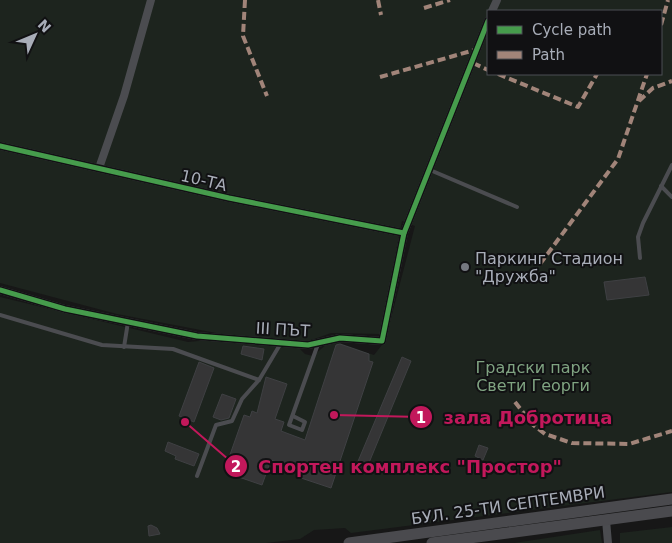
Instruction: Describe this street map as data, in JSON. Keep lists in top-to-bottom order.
{
  "streets": {
    "main road": ["БУЛ. 25-ТИ СЕПТЕМВРИ"],
    "street": ["10-ТА", "ІІІ ПЪТ"]
  },
  "crossings": [
    ["10-ТА", "ІІІ ПЪТ"]
  ],
  "parks": ["Градски парк Свети Георги"],
  "places": ["Паркинг Стадион \"Дружба\"", "зала Добротица", "Спортен комплекс \"Простор\""],
  "legend": ["Cycle path", "Path"],
  "north": "top right"
}
